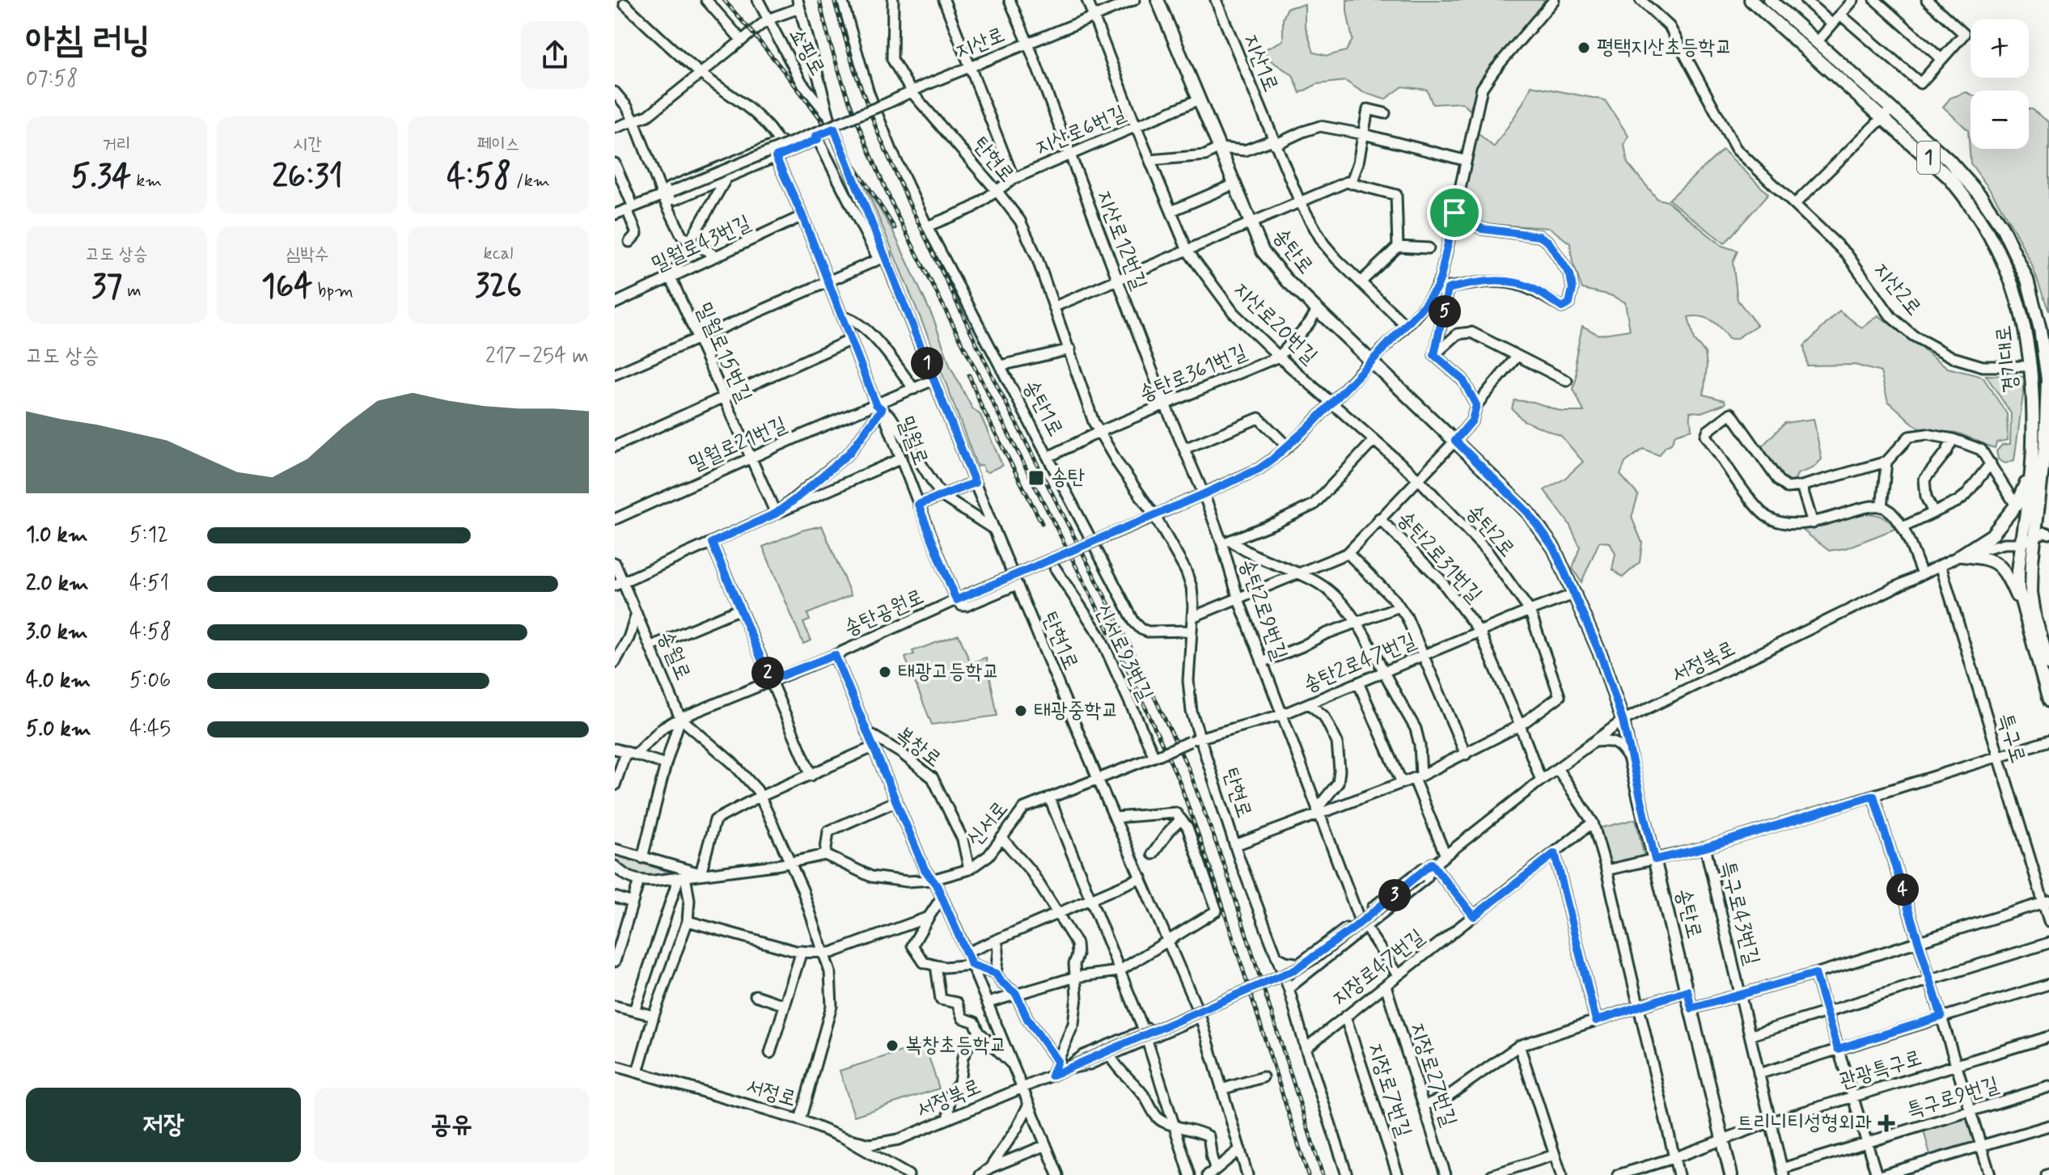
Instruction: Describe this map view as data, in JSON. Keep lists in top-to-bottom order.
{
  "streets": {
    "main road": ["1", "송탄로", "경기대로"],
    "street": [
      "지산로",
      "쇼핑로",
      "지산1로",
      "지산로6번길",
      "탄현로",
      "지산로12번길",
      "밀월로43번길",
      "지산2로",
      "지산로20번길",
      "밀월로15번길",
      "송탄로361번길",
      "송탄1로",
      "밀월로",
      "밀월로21번길",
      "송탄2로",
      "송탄2로31번길",
      "송탄2로9번길",
      "송탄공원로",
      "탄현1로",
      "신서로93번길",
      "송월로",
      "서정북로",
      "송탄2로47번길",
      "특구로",
      "복창로",
      "신서로",
      "특구로43번길",
      "지장로47번길",
      "관광특구로",
      "지장로27번길",
      "지장로7번길",
      "서정로",
      "특구로9번길"
    ]
  },
  "crossings": [
    ["지산로", "탄현로"],
    ["지산로", "지산로12번길"],
    ["지산로", "지산로20번길"],
    ["쇼핑로", "탄현1로"],
    ["지산1로", "송탄공원로"],
    ["지산로6번길", "탄현로"],
    ["지산로6번길", "지산로12번길"],
    ["지산로6번길", "송탄로"],
    ["지산로6번길", "지산로20번길"],
    ["탄현로", "송탄로361번길"],
    ["탄현로", "송탄1로"],
    ["탄현로", "송탄2로"],
    ["탄현로", "송탄공원로"],
    ["탄현로", "송탄2로47번길"],
    ["탄현로", "신서로"],
    ["탄현로", "지장로47번길"],
    ["지산로12번길", "송탄로361번길"],
    ["지산로12번길", "송탄2로9번길"],
    ["지산로12번길", "송탄공원로"],
    ["밀월로43번길", "밀월로15번길"],
    ["밀월로43번길", "밀월로"],
    ["송탄로", "송탄로361번길"],
    ["송탄로", "송탄공원로"],
    ["송탄로", "서정북로"],
    ["송탄로", "관광특구로"],
    ["지산2로", "경기대로"],
    ["지산로20번길", "송탄로361번길"],
    ["지산로20번길", "송탄2로"],
    ["지산로20번길", "송탄공원로"],
    ["밀월로15번길", "밀월로21번길"],
    ["경기대로", "서정북로"],
    ["밀월로", "밀월로21번길"],
    ["밀월로", "송탄공원로"],
    ["밀월로", "탄현1로"],
    ["송탄2로", "송탄2로31번길"],
    ["송탄2로", "송탄2로9번길"],
    ["송탄2로", "송탄공원로"],
    ["송탄2로", "송탄2로47번길"],
    ["송탄2로31번길", "송탄2로47번길"],
    ["송탄2로9번길", "송탄공원로"],
    ["송탄2로9번길", "송탄2로47번길"],
    ["송탄공원로", "송월로"],
    ["송탄공원로", "복창로"],
    ["탄현1로", "신서로"],
    ["신서로93번길", "신서로"],
    ["서정북로", "특구로"],
    ["서정북로", "복창로"],
    ["서정북로", "서정로"],
    ["송탄2로47번길", "신서로"],
    ["특구로", "특구로43번길"],
    ["복창로", "신서로"],
    ["특구로43번길", "관광특구로"],
    ["특구로43번길", "특구로9번길"],
    ["지장로47번길", "지장로27번길"],
    ["지장로47번길", "지장로7번길"]
  ],
  "places": {
    "other": [
      "평택지산초등학교",
      "태광고등학교",
      "태광중학교",
      "복창초등학교"
    ],
    "transit": ["송탄"],
    "health": ["트리니티성형외과"]
  },
  "page": {
    "heading": ["아침 러닝", "07:58"],
    "map_buttons": ["+", "−"],
    "stats": [
      ["거리", "5.34 km"],
      ["시간", "26:31"],
      ["페이스", "4:58 /km"],
      ["고도 상승", "37 m"],
      ["심박수", "164 bpm"],
      ["kcal", "326"]
    ],
    "pins": [
      "5",
      "1",
      "2",
      "4",
      "3"
    ],
    "chart": ["고도 상승", "217–254 m"],
    "list": [
      {
        "name": "1.0 km",
        "note": "5:12"
      },
      {
        "name": "2.0 km",
        "note": "4:51"
      },
      {
        "name": "3.0 km",
        "note": "4:58"
      },
      {
        "name": "4.0 km",
        "note": "5:06"
      },
      {
        "name": "5.0 km",
        "note": "4:45"
      }
    ],
    "buttons": ["저장", "공유"]
  }
}
